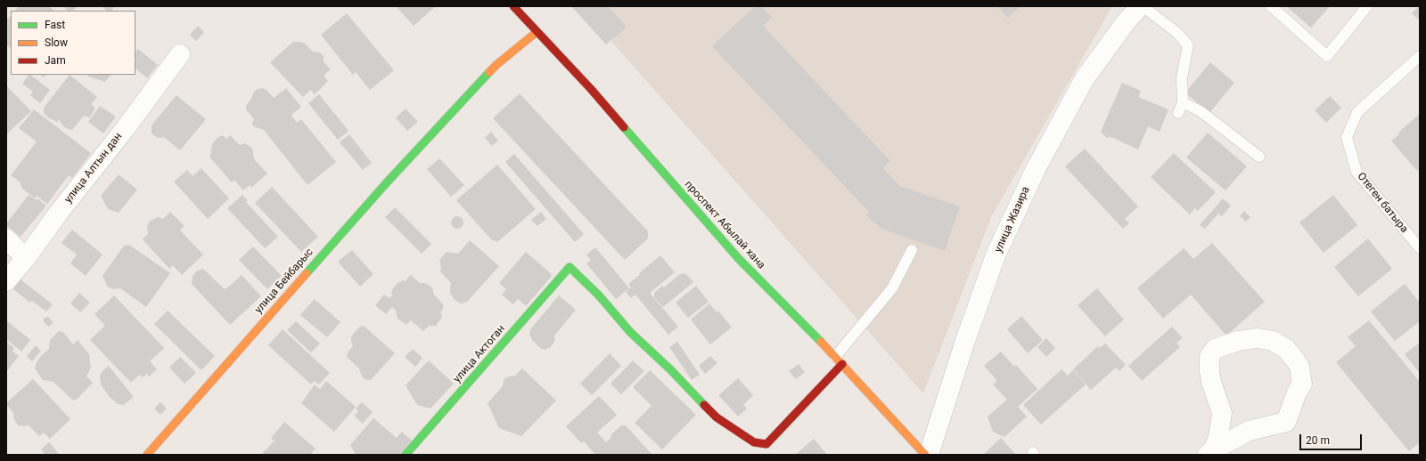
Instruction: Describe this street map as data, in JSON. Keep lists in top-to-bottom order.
{
  "streets": {
    "street": [
      "улица Алтын дан",
      "улица Жазира",
      "проспект Абылай хана",
      "улица Бейбарыс",
      "улица Актоган"
    ],
    "lane": ["Отеген батыра"]
  },
  "crossings": [
    ["проспект Абылай хана", "улица Бейбарыс"]
  ],
  "legend": ["Fast", "Slow", "Jam"],
  "scale_bar": "20 m"
}
